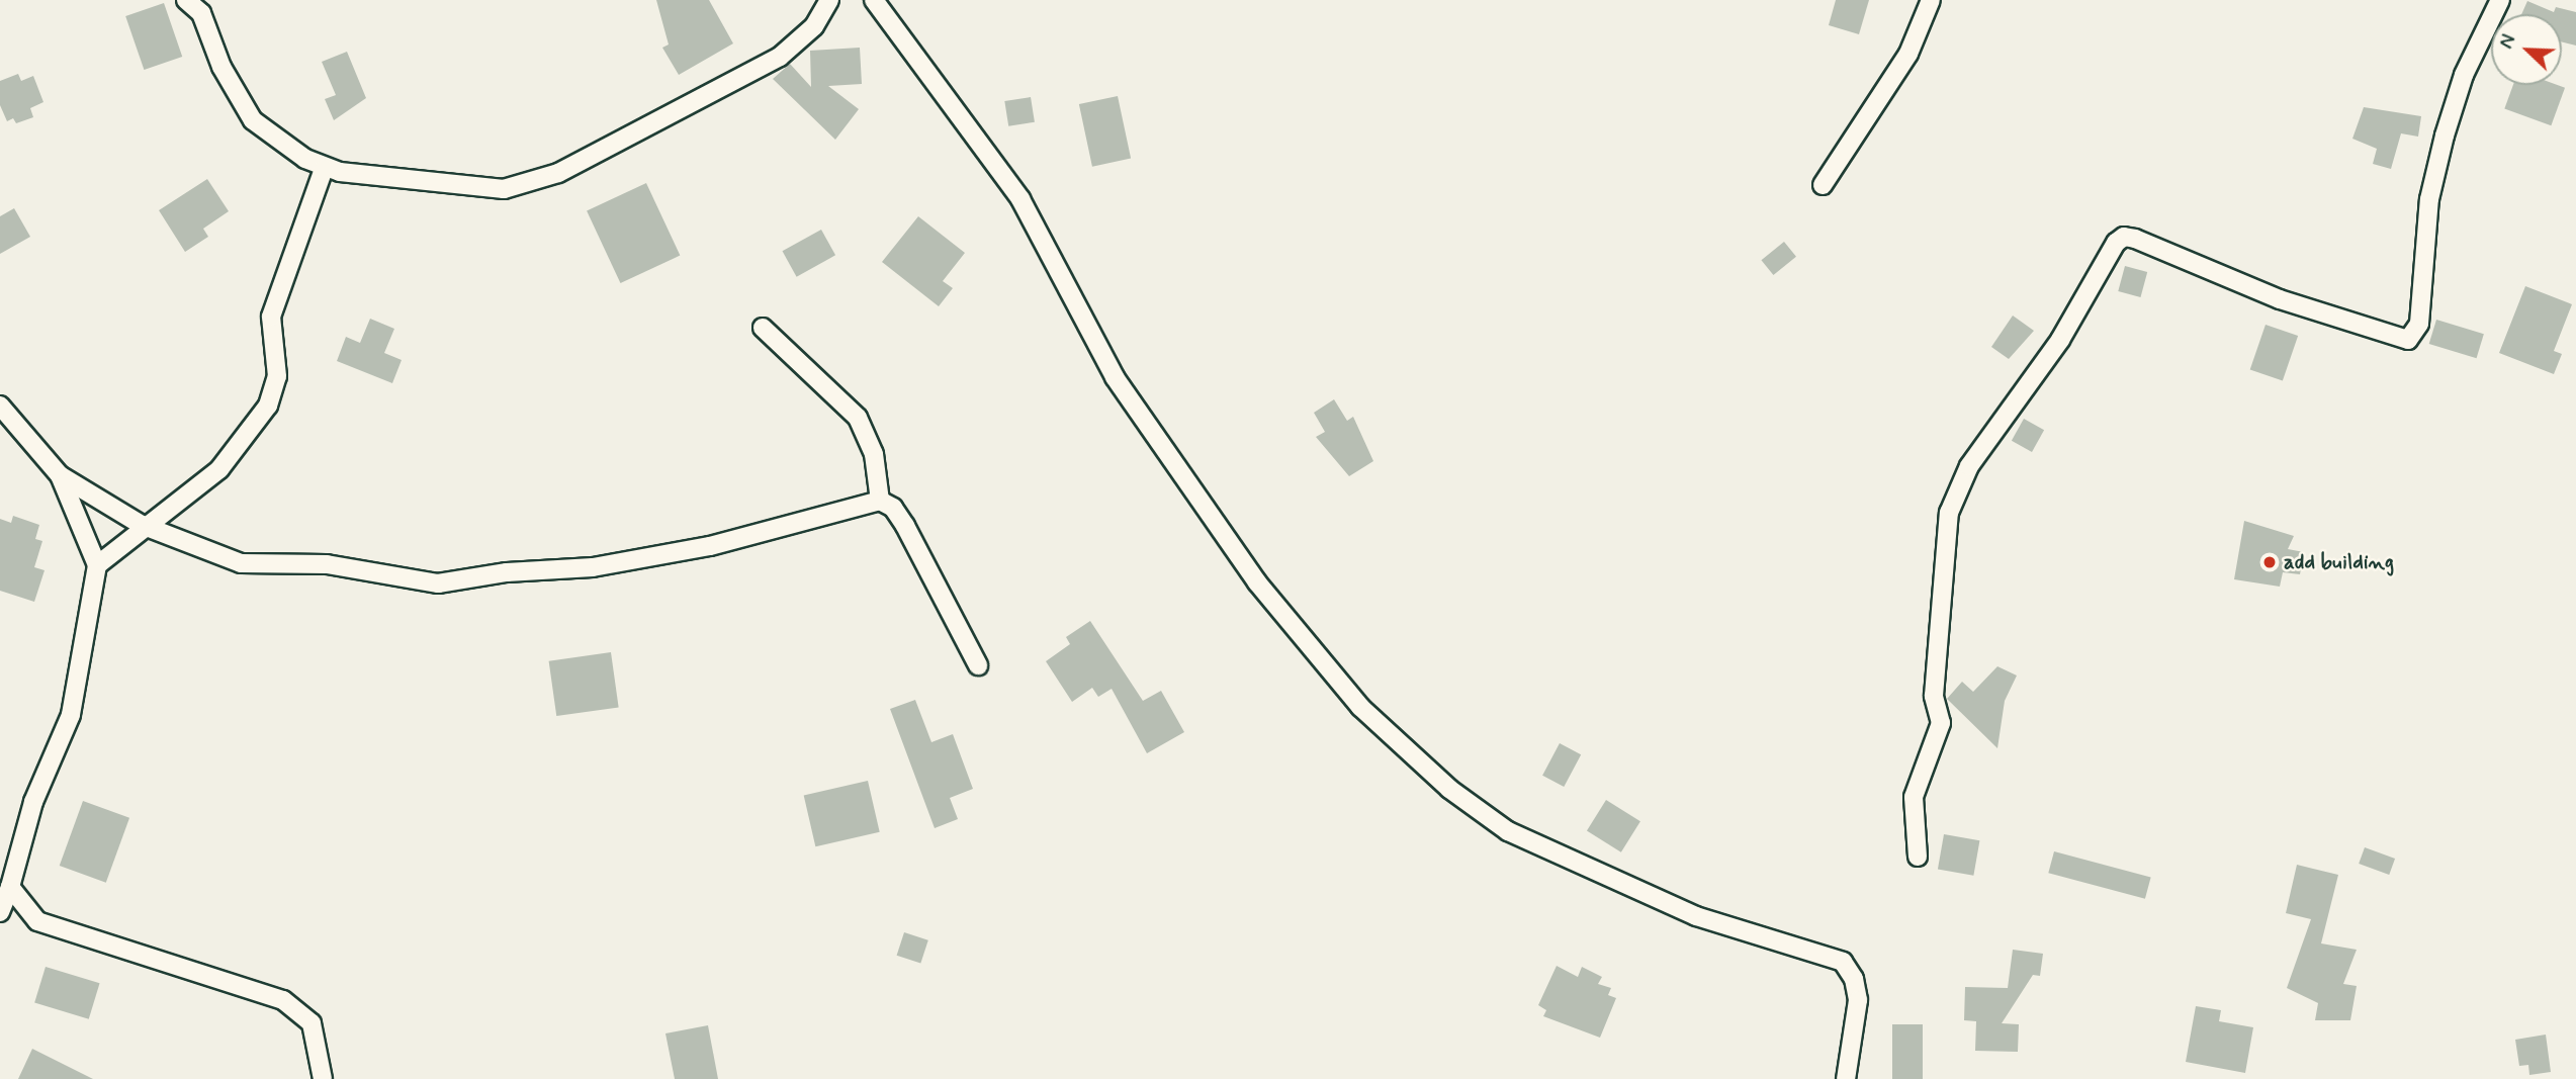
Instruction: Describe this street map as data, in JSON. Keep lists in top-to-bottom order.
{
  "places": ["add building"],
  "north": "top left"
}
